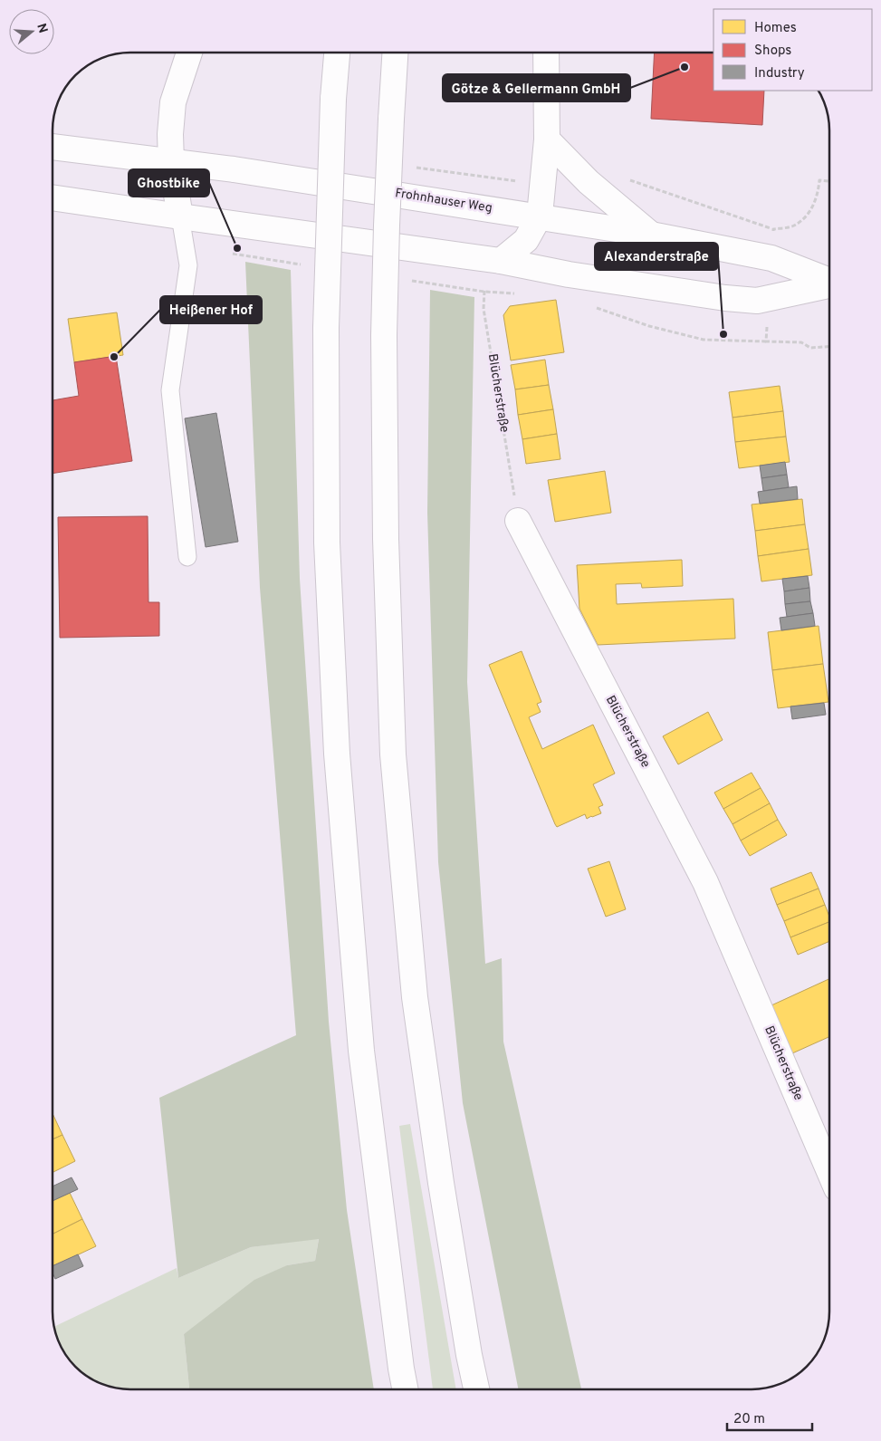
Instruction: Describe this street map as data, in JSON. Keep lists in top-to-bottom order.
{
  "streets": {
    "main road": ["Frohnhauser Weg", "Blücherstraße"]
  },
  "places": [
    "Götze & Gellermann GmbH",
    "Ghostbike",
    "Alexanderstraße",
    "Heißener Hof"
  ],
  "legend": ["Homes", "Shops", "Industry"],
  "scale_bar": "20 m",
  "north": "right"
}
